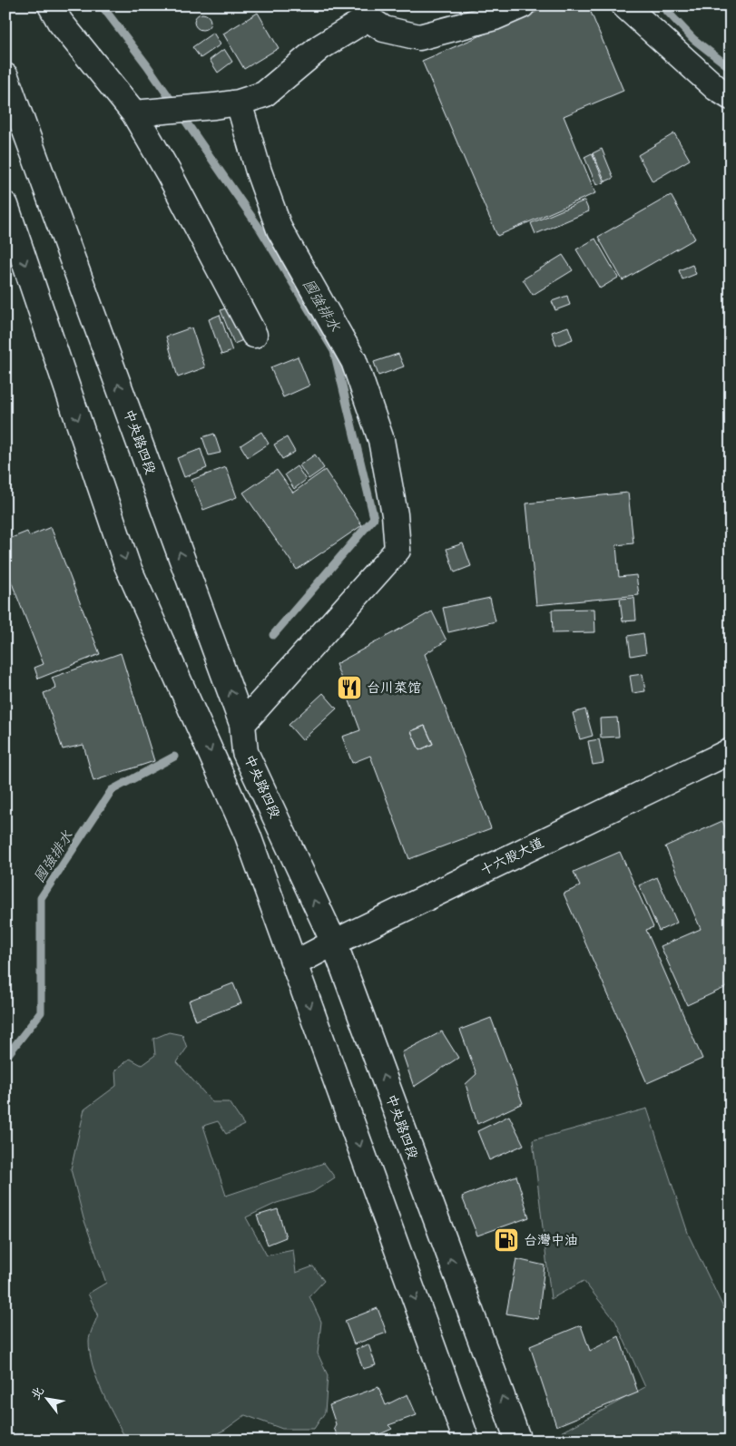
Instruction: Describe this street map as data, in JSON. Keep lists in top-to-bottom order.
{
  "streets": {
    "street": ["中央路四段", "十六股大道"]
  },
  "crossings": [
    ["中央路四段", "十六股大道"]
  ],
  "water": ["國強排水"],
  "places": {
    "restaurant": ["台川菜馆"],
    "fuel station": ["台灣中油"]
  },
  "north": "top left"
}
